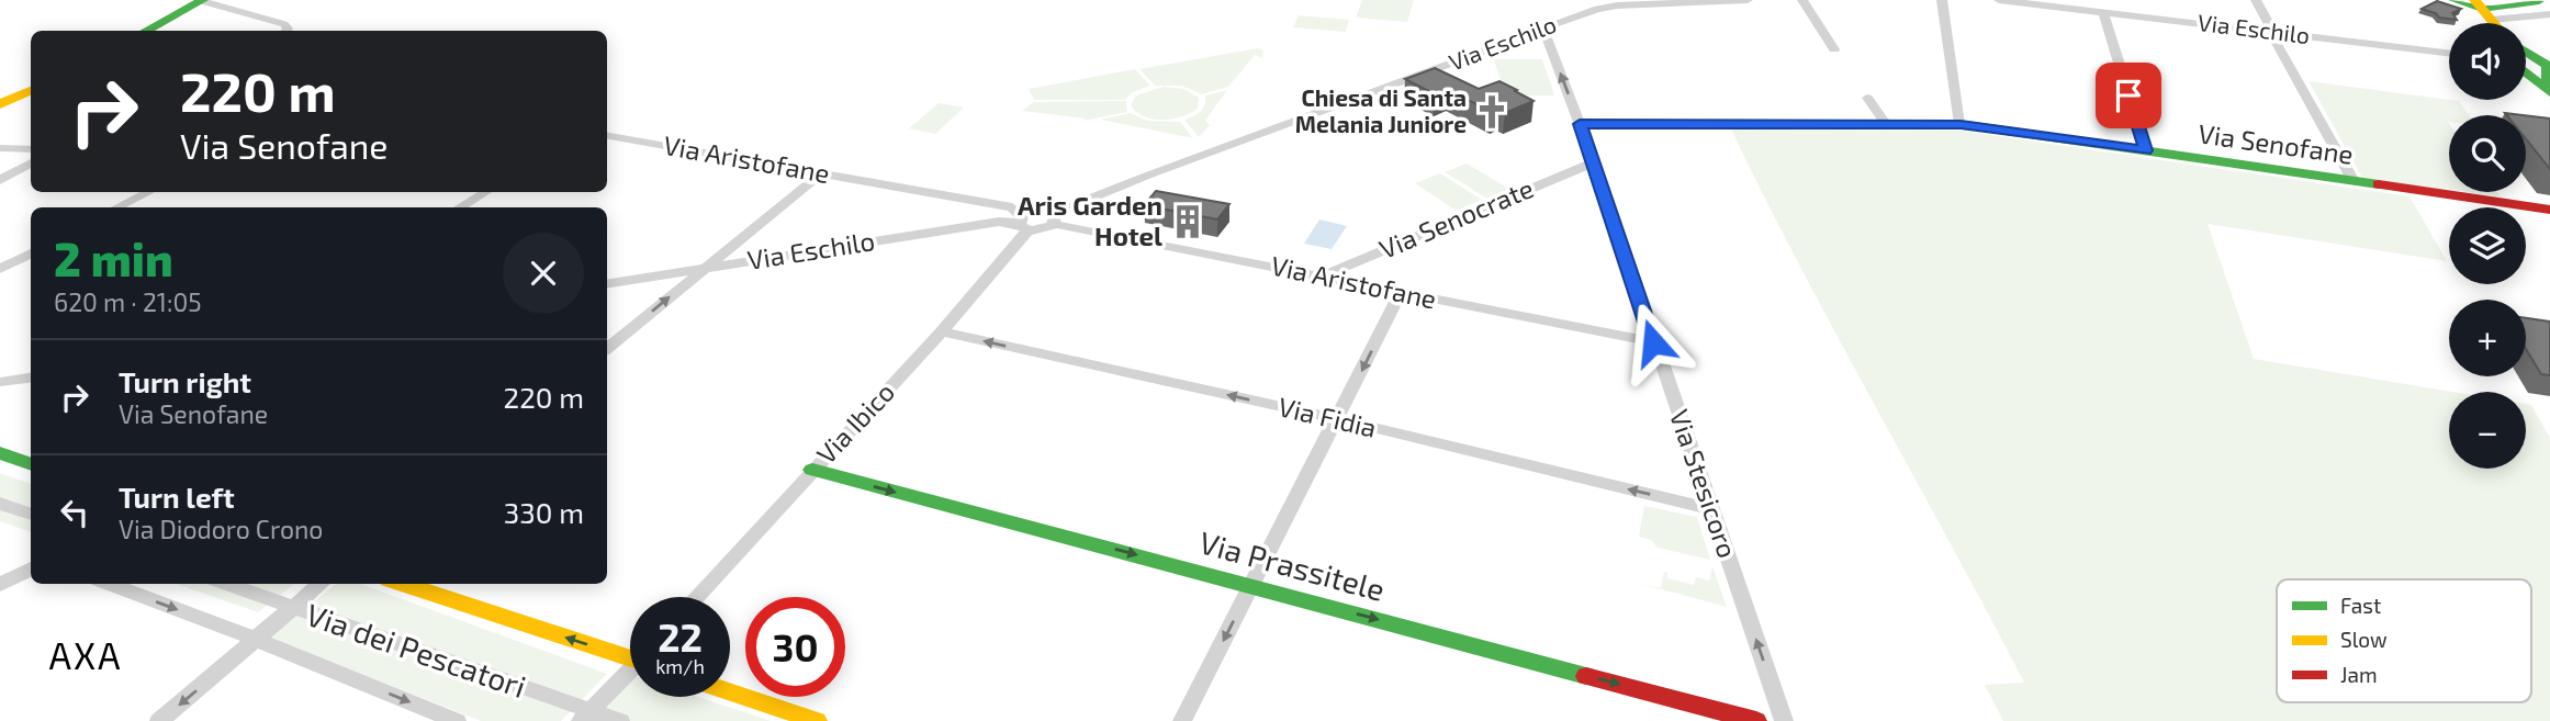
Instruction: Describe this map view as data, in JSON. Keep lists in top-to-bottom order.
{
  "streets": {
    "street": [
      "Via Eschilo",
      "Via Senofane",
      "Via Aristofane",
      "Via Senocrate",
      "Via Fidia",
      "Via Ibico",
      "Via Stesicoro",
      "Via Prassitele",
      "Via dei Pescatori"
    ]
  },
  "crossings": [
    ["Via Eschilo", "Via Aristofane"],
    ["Via Eschilo", "Via Ibico"],
    ["Via Eschilo", "Via Stesicoro"],
    ["Via Senofane", "Via Stesicoro"],
    ["Via Aristofane", "Via Senocrate"],
    ["Via Aristofane", "Via Ibico"],
    ["Via Aristofane", "Via Stesicoro"],
    ["Via Senocrate", "Via Stesicoro"],
    ["Via Fidia", "Via Ibico"],
    ["Via Fidia", "Via Stesicoro"],
    ["Via Ibico", "Via Prassitele"]
  ],
  "one_way": ["Via Fidia", "Via Stesicoro", "Via Prassitele"],
  "districts": ["AXA"],
  "places": {
    "church": ["Chiesa di Santa Melania Juniore"],
    "building": ["Aris Garden Hotel"]
  },
  "legend": ["Fast", "Slow", "Jam"],
  "page": {
    "map_buttons": ["+", "−"],
    "turn": ["220 m", "Via Senofane"],
    "heading": ["2 min", "620 m · 21:05"],
    "list": [
      {
        "name": "Turn right",
        "note": "Via Senofane",
        "value": "220 m"
      },
      {
        "name": "Turn left",
        "note": "Via Diodoro Crono",
        "value": "330 m"
      }
    ],
    "speed": "22 km/h",
    "limit": "30"
  }
}
